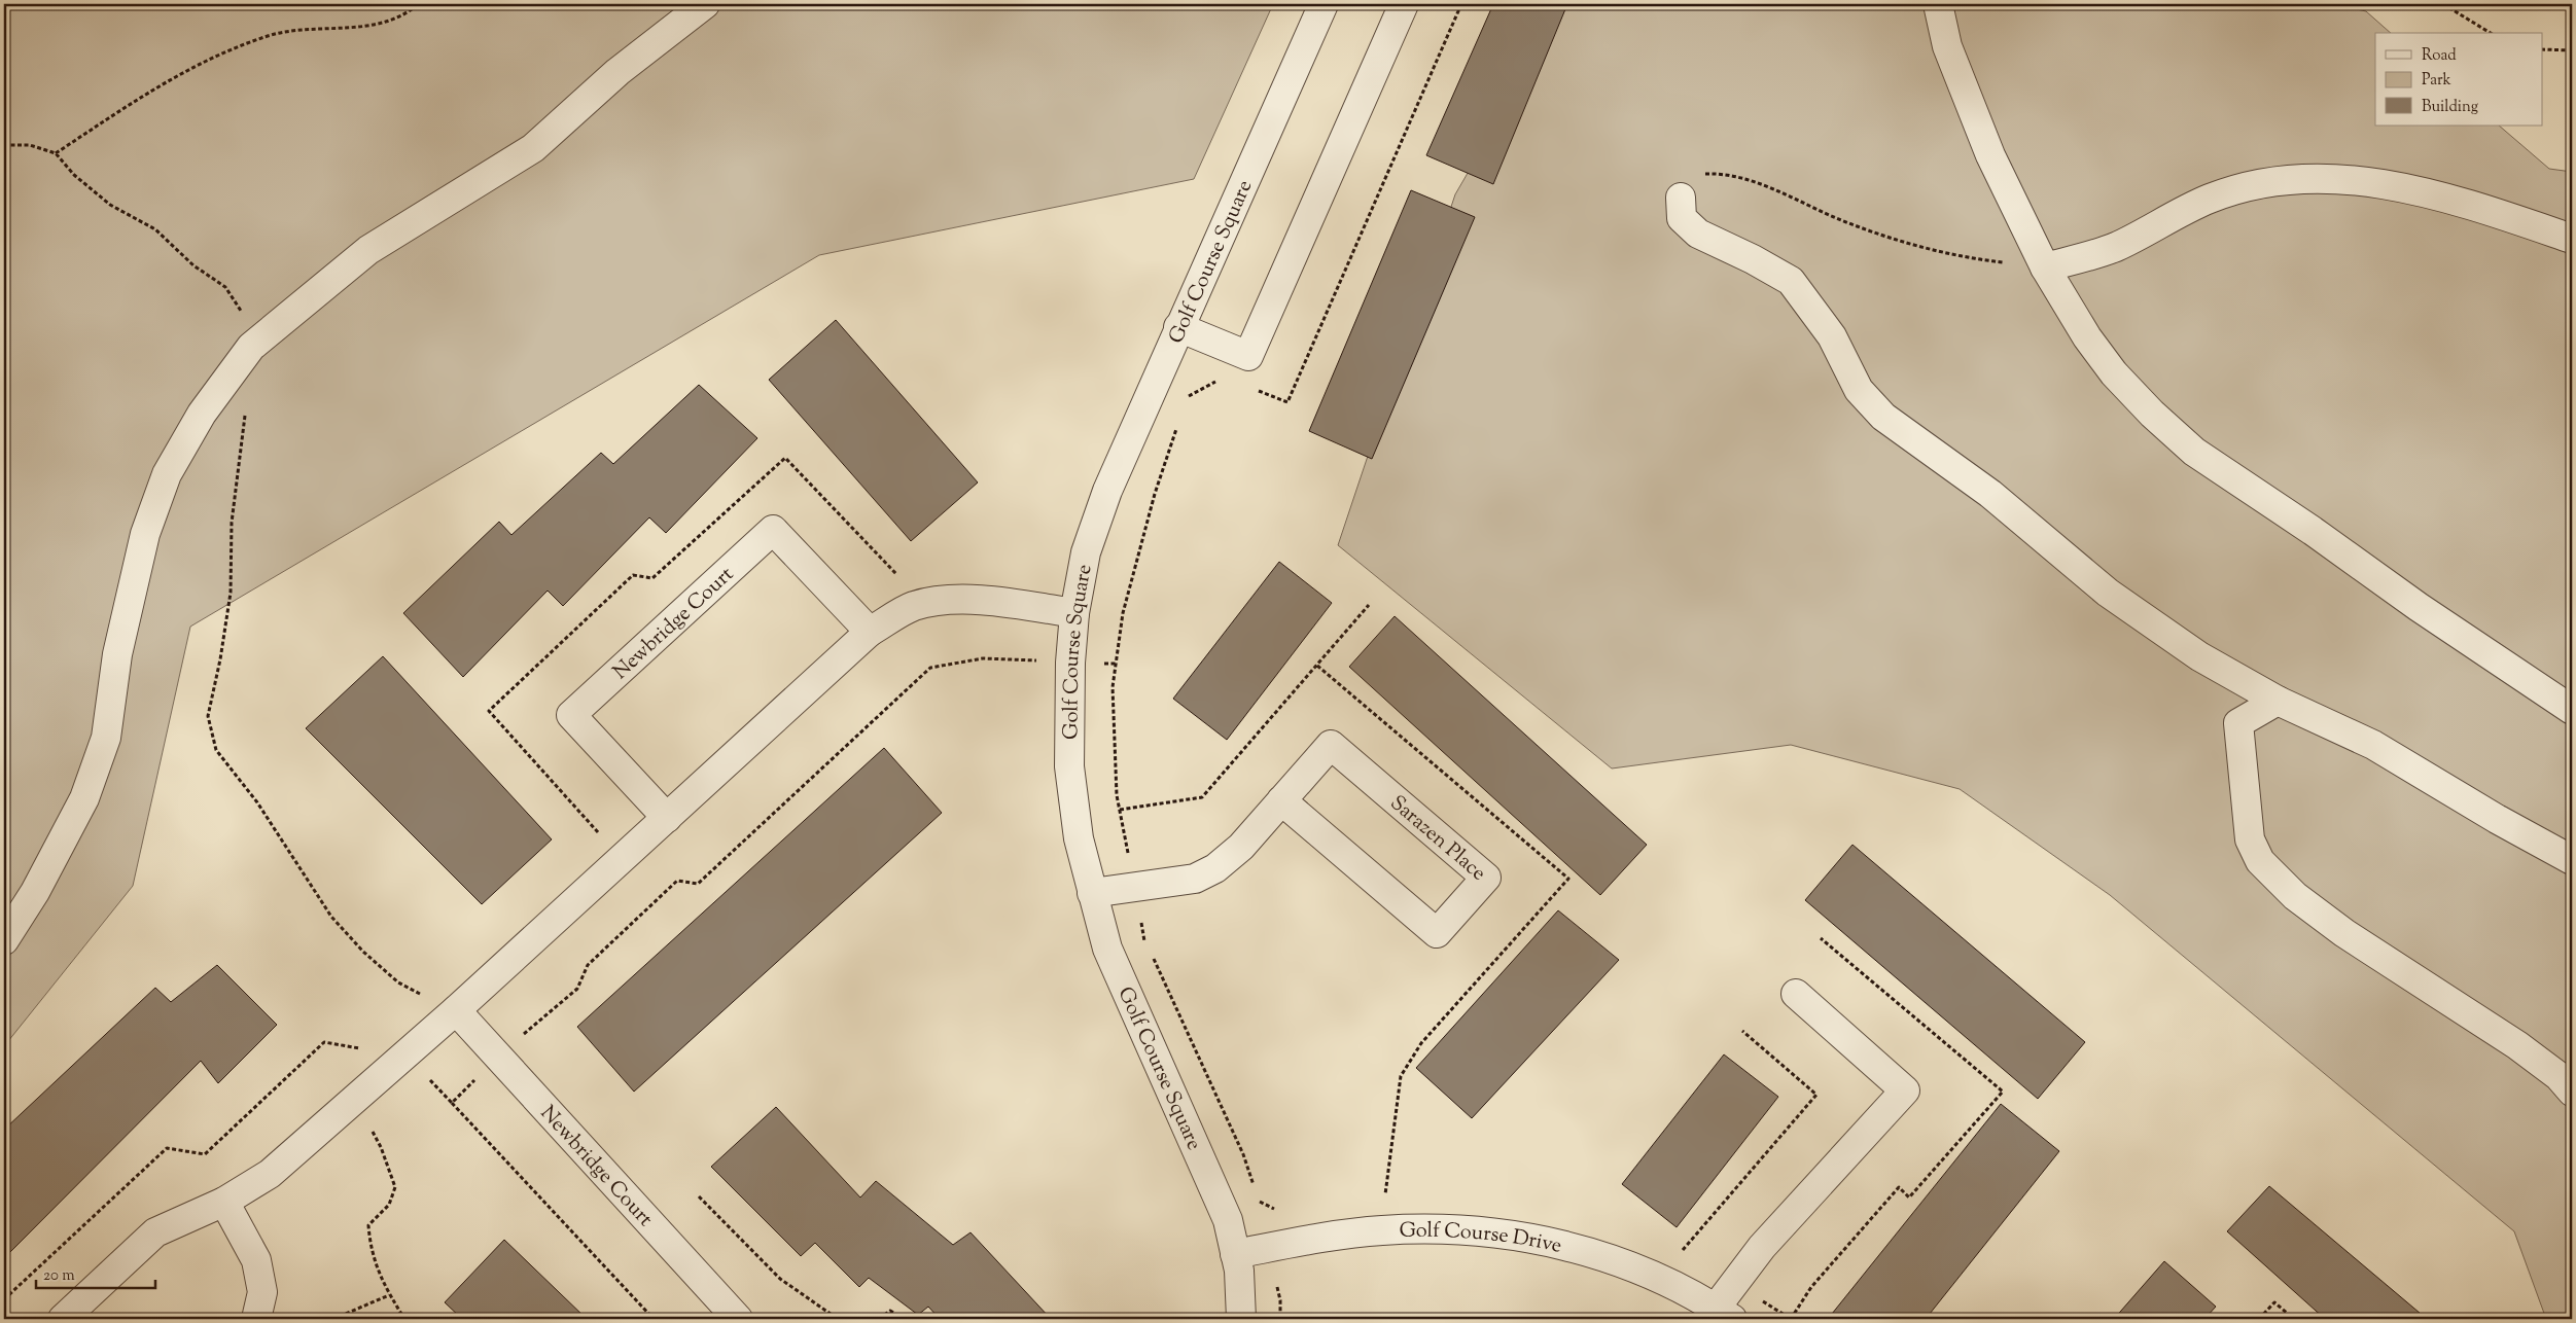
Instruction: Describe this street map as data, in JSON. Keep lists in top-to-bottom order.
{
  "streets": {
    "street": [
      "Golf Course Square",
      "Newbridge Court",
      "Sarazen Place",
      "Golf Course Drive"
    ]
  },
  "crossings": [
    ["Golf Course Square", "Sarazen Place"],
    ["Golf Course Square", "Golf Course Drive"]
  ],
  "legend": ["Road", "Park", "Building"],
  "scale_bar": "20 m"
}
